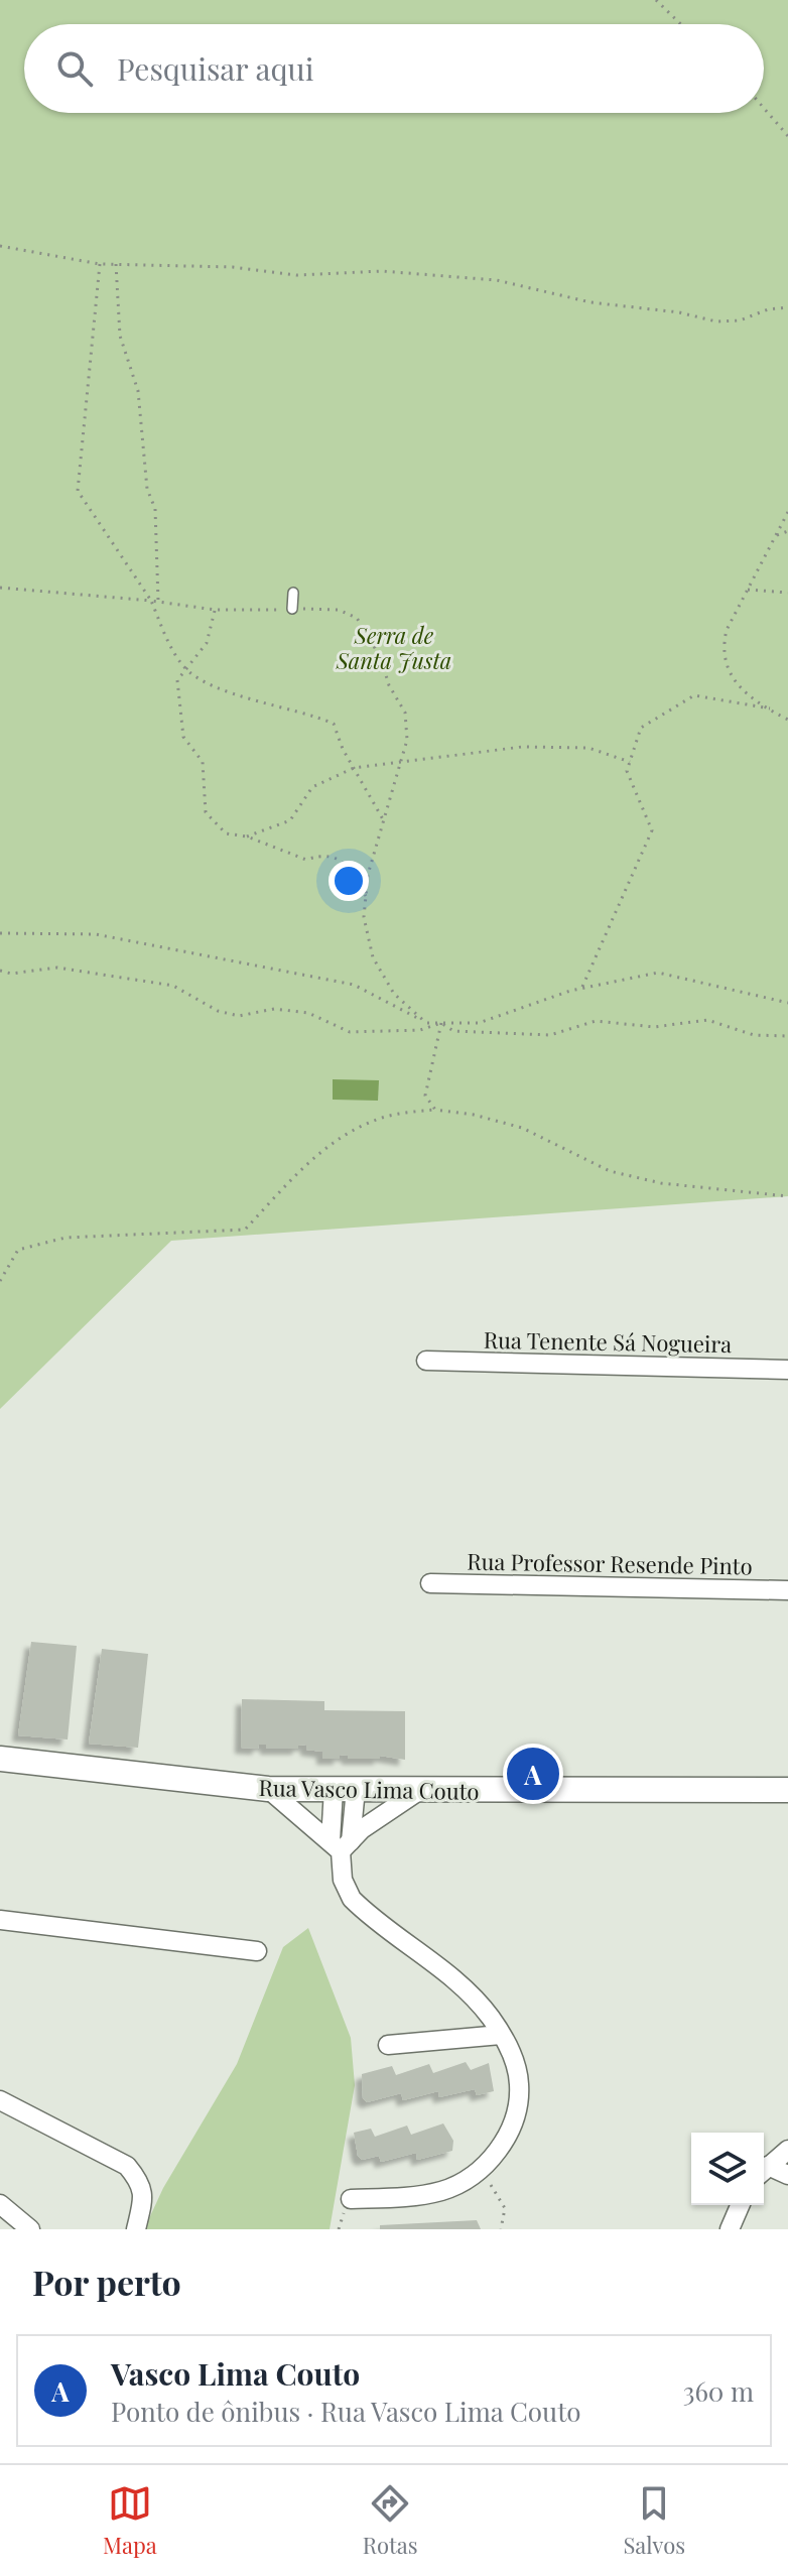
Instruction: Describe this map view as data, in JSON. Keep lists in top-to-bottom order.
{
  "streets": {
    "street": ["Rua Tenente Sá Nogueira", "Rua Professor Resende Pinto", "Rua Vasco Lima Couto"]
  },
  "parks": ["Serra de Santa Justa"],
  "page": {
    "search": "Pesquisar aqui",
    "pins": "A",
    "heading": "Por perto",
    "list": [
      {
        "mark": "A",
        "name": "Vasco Lima Couto",
        "note": "Ponto de ônibus · Rua Vasco Lima Couto",
        "value": "360 m"
      }
    ],
    "nav": ["Mapa", "Rotas", "Salvos"]
  }
}
